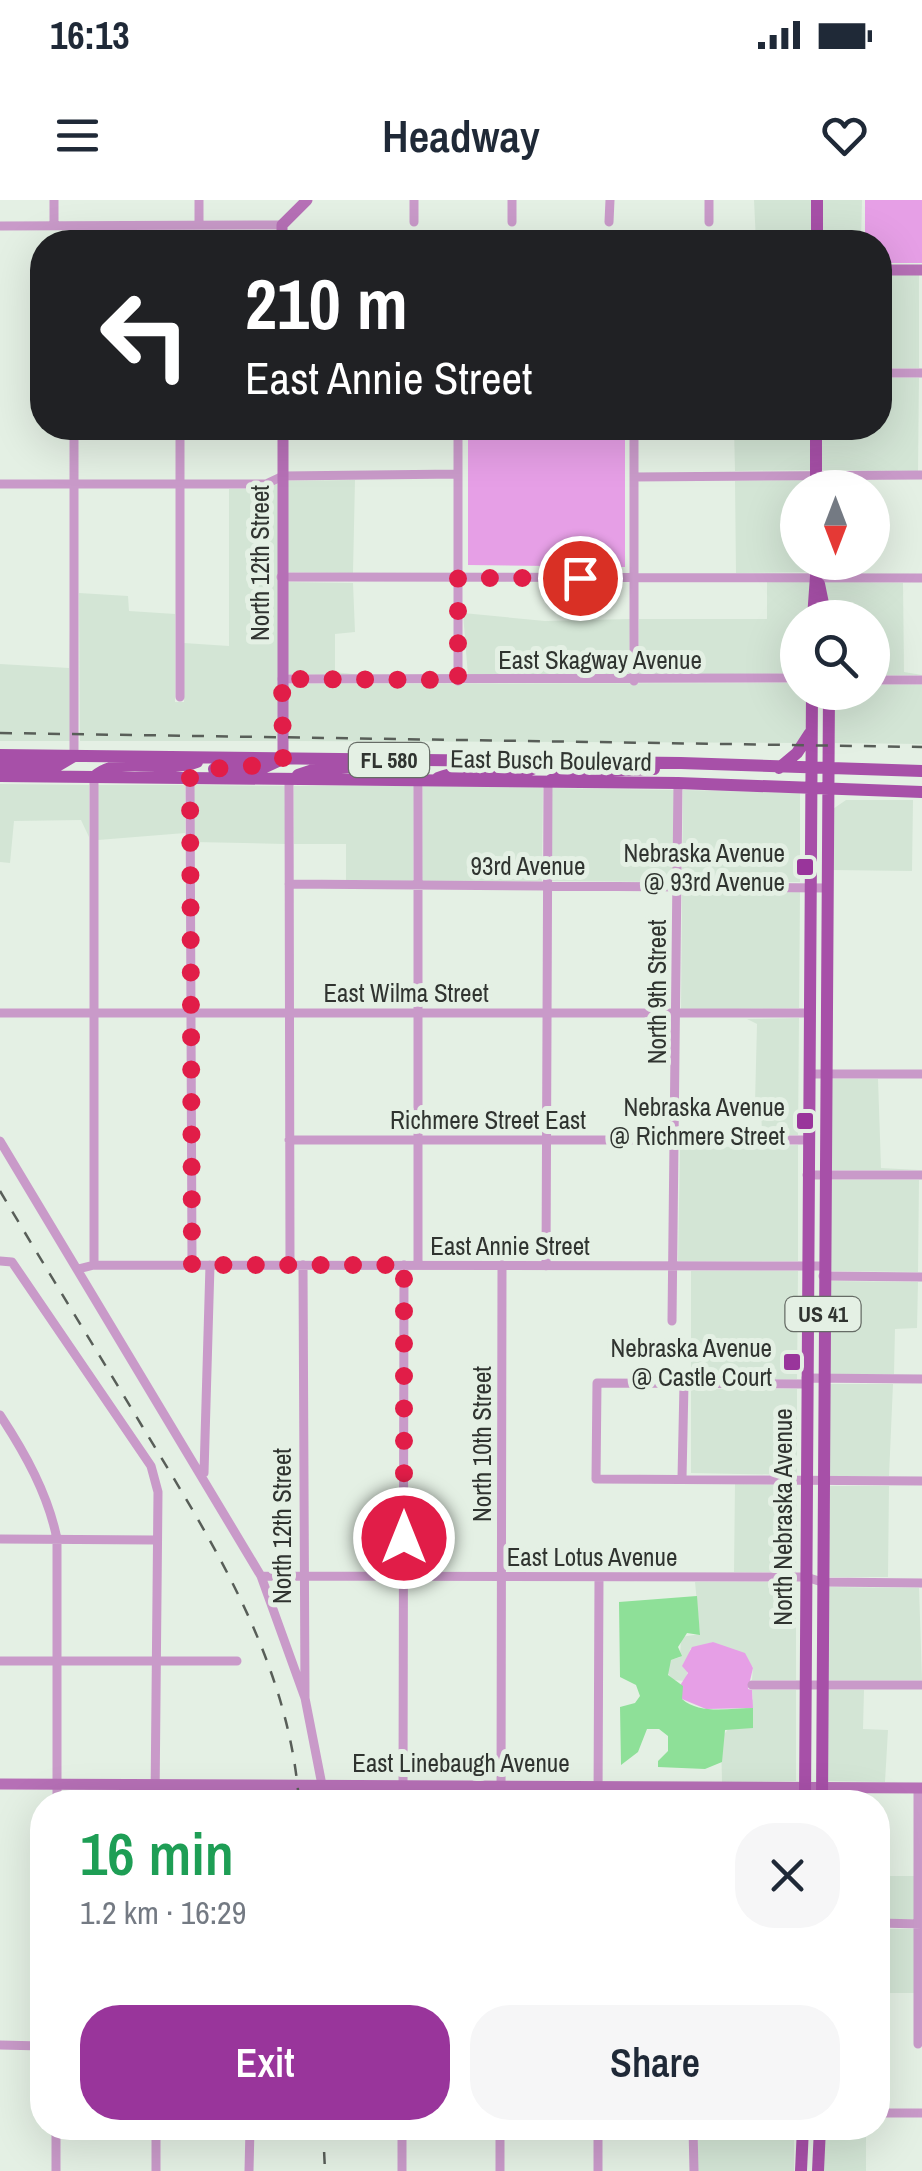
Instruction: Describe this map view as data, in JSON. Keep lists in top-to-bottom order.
{
  "streets": {
    "main road": [
      "FL 580",
      "East Busch Boulevard",
      "US 41",
      "North Nebraska Avenue"
    ],
    "street": [
      "North 12th Street",
      "East Skagway Avenue",
      "93rd Avenue",
      "North 9th Street",
      "East Wilma Street",
      "Richmere Street East",
      "East Annie Street",
      "North 10th Street",
      "East Lotus Avenue",
      "East Linebaugh Avenue"
    ]
  },
  "crossings": [
    ["North 12th Street", "East Skagway Avenue"],
    ["North 12th Street", "East Busch Boulevard"],
    ["North 12th Street", "East Annie Street"],
    ["North 12th Street", "East Lotus Avenue"],
    ["North 12th Street", "East Linebaugh Avenue"],
    ["East Busch Boulevard", "North 9th Street"],
    ["East Busch Boulevard", "North Nebraska Avenue"],
    ["93rd Avenue", "North 9th Street"],
    ["93rd Avenue", "North Nebraska Avenue"],
    ["North 9th Street", "East Wilma Street"],
    ["North 9th Street", "Richmere Street East"],
    ["North 9th Street", "East Annie Street"],
    ["East Wilma Street", "North Nebraska Avenue"],
    ["Richmere Street East", "North Nebraska Avenue"],
    ["East Annie Street", "North 10th Street"],
    ["East Annie Street", "North Nebraska Avenue"],
    ["North 10th Street", "East Lotus Avenue"],
    ["North 10th Street", "East Linebaugh Avenue"],
    ["North Nebraska Avenue", "East Lotus Avenue"],
    ["North Nebraska Avenue", "East Linebaugh Avenue"]
  ],
  "places": {
    "transit": ["Nebraska Avenue @ 93rd Avenue", "Nebraska Avenue @ Richmere Street", "Nebraska Avenue @ Castle Court"]
  },
  "north": "bottom",
  "page": {
    "status": "16:13",
    "header": "Headway",
    "turn": ["210 m", "East Annie Street"],
    "heading": ["16 min", "1.2 km · 16:29"],
    "buttons": ["Exit", "Share"]
  }
}
